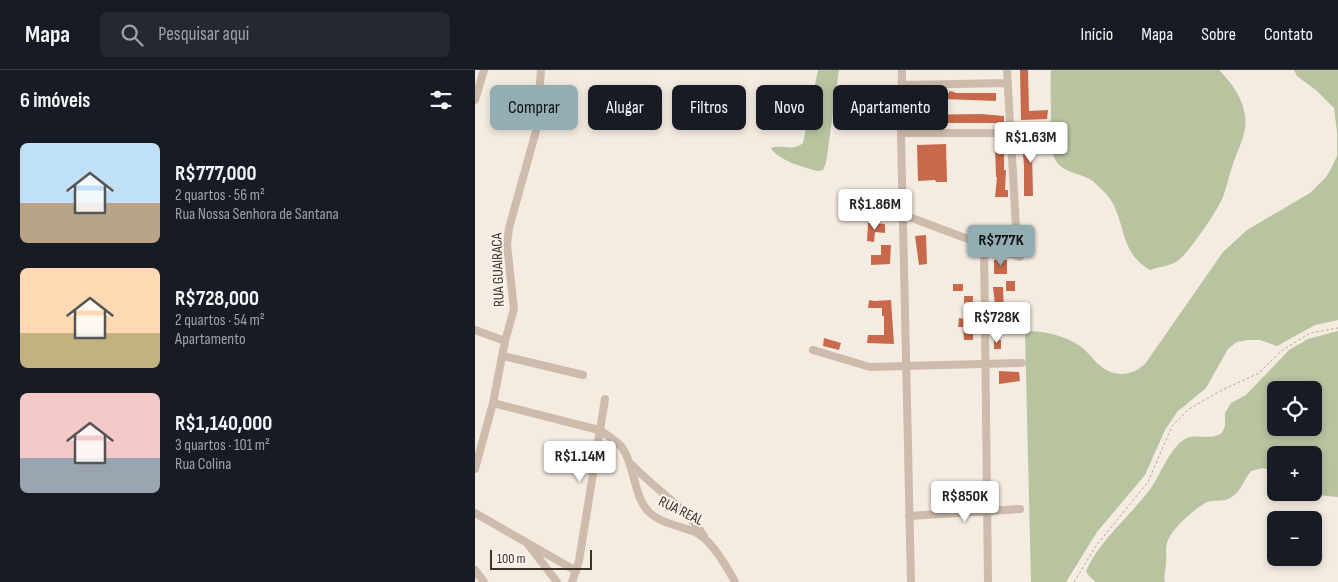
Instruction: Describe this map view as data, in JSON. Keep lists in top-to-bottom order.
{
  "streets": {
    "street": ["RUA GUAIRACA", "RUA REAL"]
  },
  "crossings": [
    ["RUA GUAIRACA", "RUA REAL"]
  ],
  "scale_bar": "100 m",
  "page": {
    "header": "Mapa",
    "search": "Pesquisar aqui",
    "nav": [
      "Início",
      "Mapa",
      "Sobre",
      "Contato"
    ],
    "heading": "6 imóveis",
    "chip": [
      "Comprar",
      "Alugar",
      "Filtros",
      "Novo",
      "Apartamento"
    ],
    "price": [
      "R$1.63M",
      "R$1.86M",
      "R$777K",
      "R$728K",
      "R$1.14M",
      "R$850K"
    ],
    "list": [
      {
        "name": "R$777,000",
        "note": "2 quartos · 56 m² · Rua Nossa Senhora de Santana"
      },
      {
        "name": "R$728,000",
        "note": "2 quartos · 54 m² · Apartamento"
      },
      {
        "name": "R$1,140,000",
        "note": "3 quartos · 101 m² · Rua Colina"
      }
    ],
    "map_buttons": ["+", "−"],
    "scale": "100 m"
  }
}
